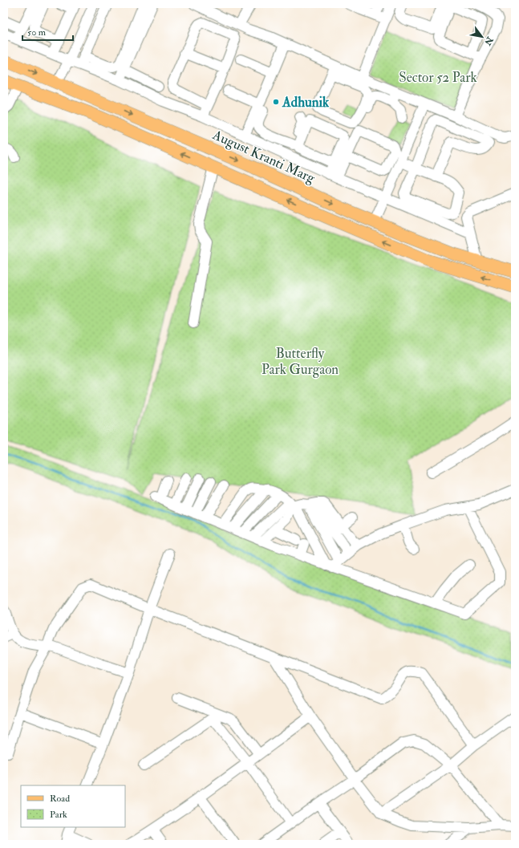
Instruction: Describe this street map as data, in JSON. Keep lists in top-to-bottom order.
{
  "streets": {
    "main road": ["August Kranti Marg"]
  },
  "parks": ["Sector 52 Park", "Butterfly Park Gurgaon"],
  "places": ["Adhunik"],
  "legend": ["Road", "Park"],
  "scale_bar": "50 m",
  "north": "bottom right"
}
